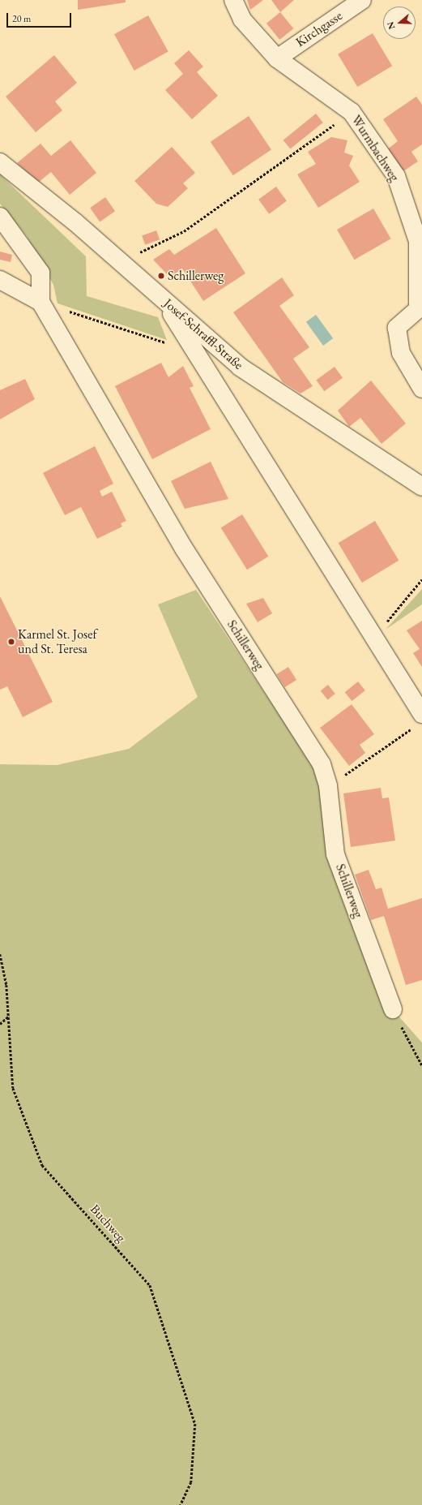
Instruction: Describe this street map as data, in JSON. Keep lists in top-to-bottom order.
{
  "streets": {
    "street": [
      "Kirchgasse",
      "Wurmbachweg",
      "Josef-Schraffl-Straße",
      "Schillerweg"
    ],
    "path": ["Buchweg"]
  },
  "crossings": [
    ["Kirchgasse", "Wurmbachweg"]
  ],
  "places": ["Schillerweg", "Karmel St. Josef und St. Teresa"],
  "scale_bar": "20 m",
  "north": "left"
}
